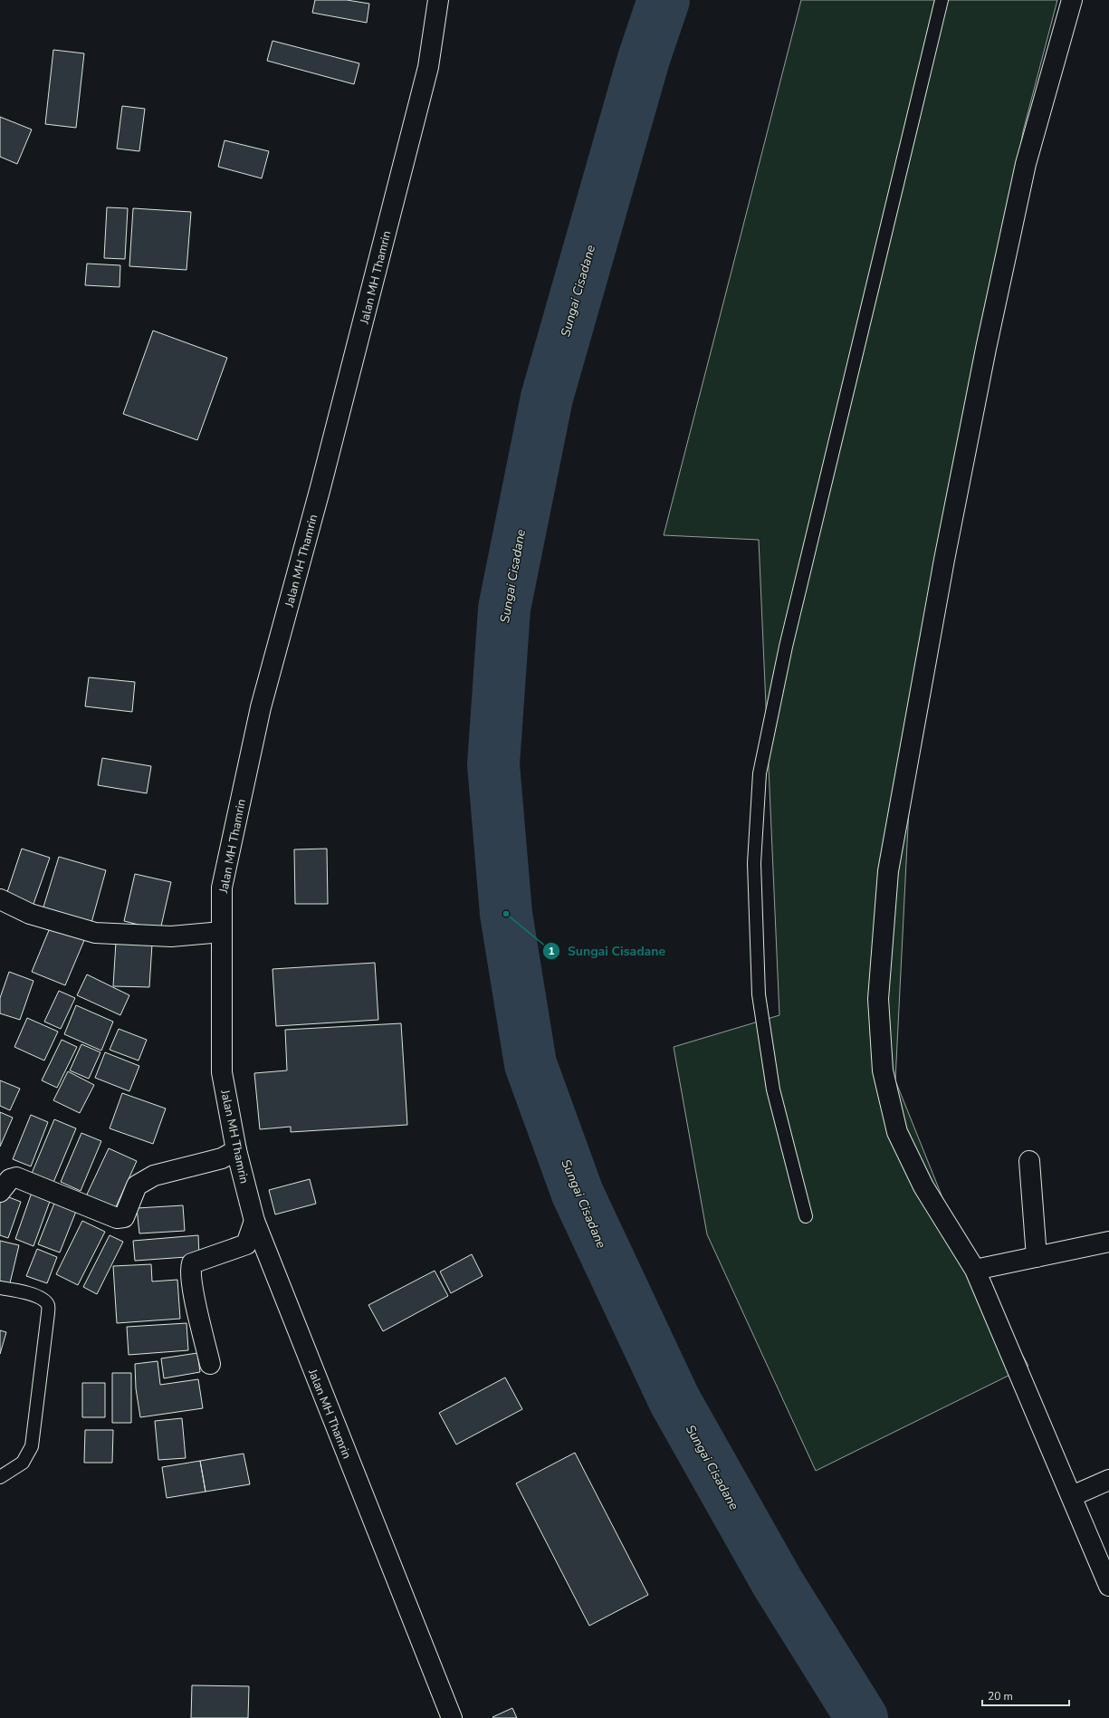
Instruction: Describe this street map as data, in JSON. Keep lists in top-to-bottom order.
{
  "streets": {
    "street": ["Jalan MH Thamrin"]
  },
  "water": ["Sungai Cisadane"],
  "places": ["Sungai Cisadane"],
  "scale_bar": "20 m"
}
